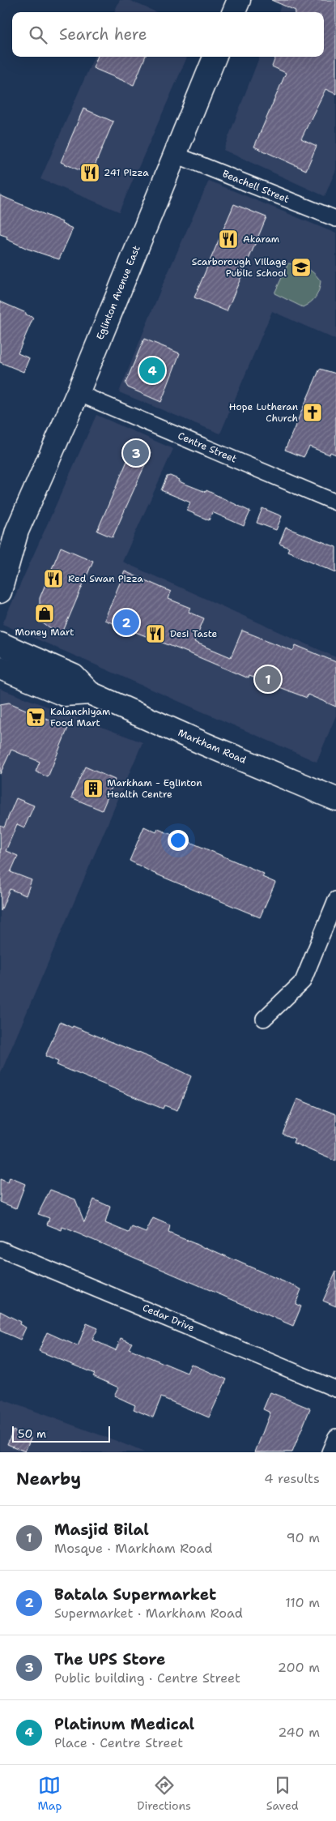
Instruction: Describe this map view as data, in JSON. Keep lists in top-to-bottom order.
{
  "streets": {
    "main road": ["Eglinton Avenue East", "Markham Road"],
    "street": ["Beachell Street", "Centre Street", "Cedar Drive"]
  },
  "crossings": [
    ["Beachell Street", "Eglinton Avenue East"],
    ["Eglinton Avenue East", "Centre Street"]
  ],
  "places": {
    "restaurant": [
      "241 Pizza",
      "Akaram",
      "Red Swan Pizza",
      "Desi Taste"
    ],
    "school or university": ["Scarborough Village Public School"],
    "church": ["Hope Lutheran Church"],
    "shop": ["Money Mart"],
    "supermarket": ["Kalanchiyam Food Mart"],
    "building": ["Markham - Eglinton Health Centre"]
  },
  "scale_bar": "50 m",
  "page": {
    "search": "Search here",
    "pins": [
      "4",
      "3",
      "2",
      "1"
    ],
    "scale": "50 m",
    "heading": ["Nearby", "4 results"],
    "list": [
      {
        "mark": "1",
        "name": "Masjid Bilal",
        "note": "Mosque · Markham Road",
        "value": "90 m"
      },
      {
        "mark": "2",
        "name": "Batala Supermarket",
        "note": "Supermarket · Markham Road",
        "value": "110 m"
      },
      {
        "mark": "3",
        "name": "The UPS Store",
        "note": "Public building · Centre Street",
        "value": "200 m"
      },
      {
        "mark": "4",
        "name": "Platinum Medical",
        "note": "Place · Centre Street",
        "value": "240 m"
      }
    ],
    "nav": ["Map", "Directions", "Saved"]
  }
}
